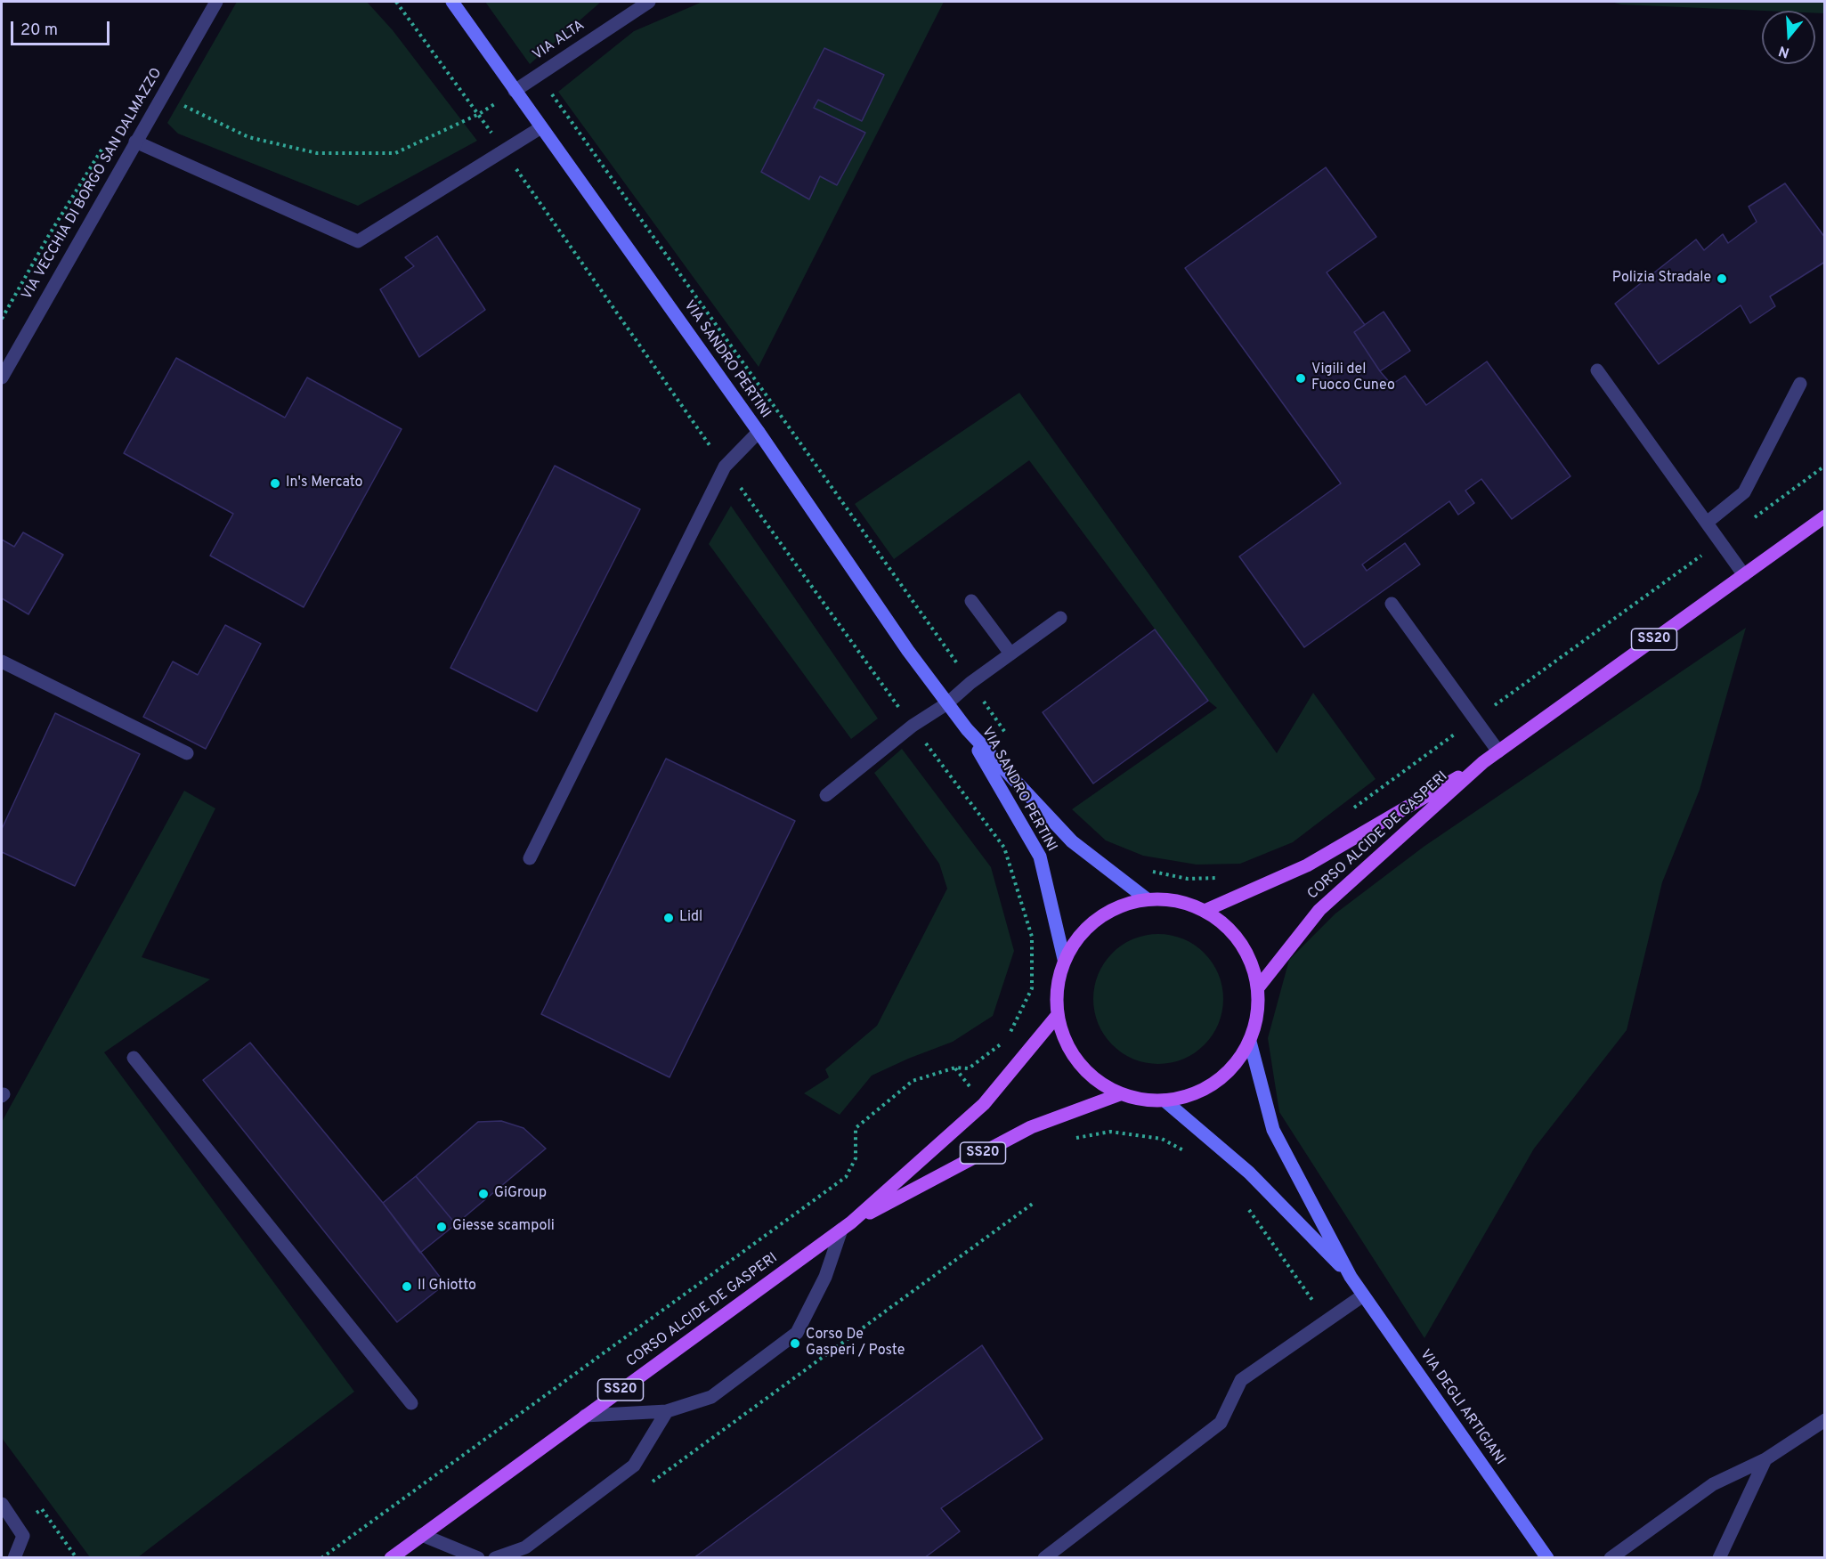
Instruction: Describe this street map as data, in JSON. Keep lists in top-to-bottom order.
{
  "streets": {
    "main road": ["SS20", "CORSO ALCIDE DE GASPERI"],
    "street": [
      "VIA ALTA",
      "VIA VECCHIA DI BORGO SAN DALMAZZO",
      "VIA SANDRO PERTINI",
      "VIA DEGLI ARTIGIANI"
    ]
  },
  "crossings": [
    ["VIA ALTA", "VIA SANDRO PERTINI"]
  ],
  "places": [
    "Polizia Stradale",
    "Vigili del Fuoco Cuneo",
    "In's Mercato",
    "Lidl",
    "GiGroup",
    "Giesse scampoli",
    "Il Ghiotto",
    "Corso De Gasperi / Poste"
  ],
  "scale_bar": "20 m",
  "north": "bottom"
}
